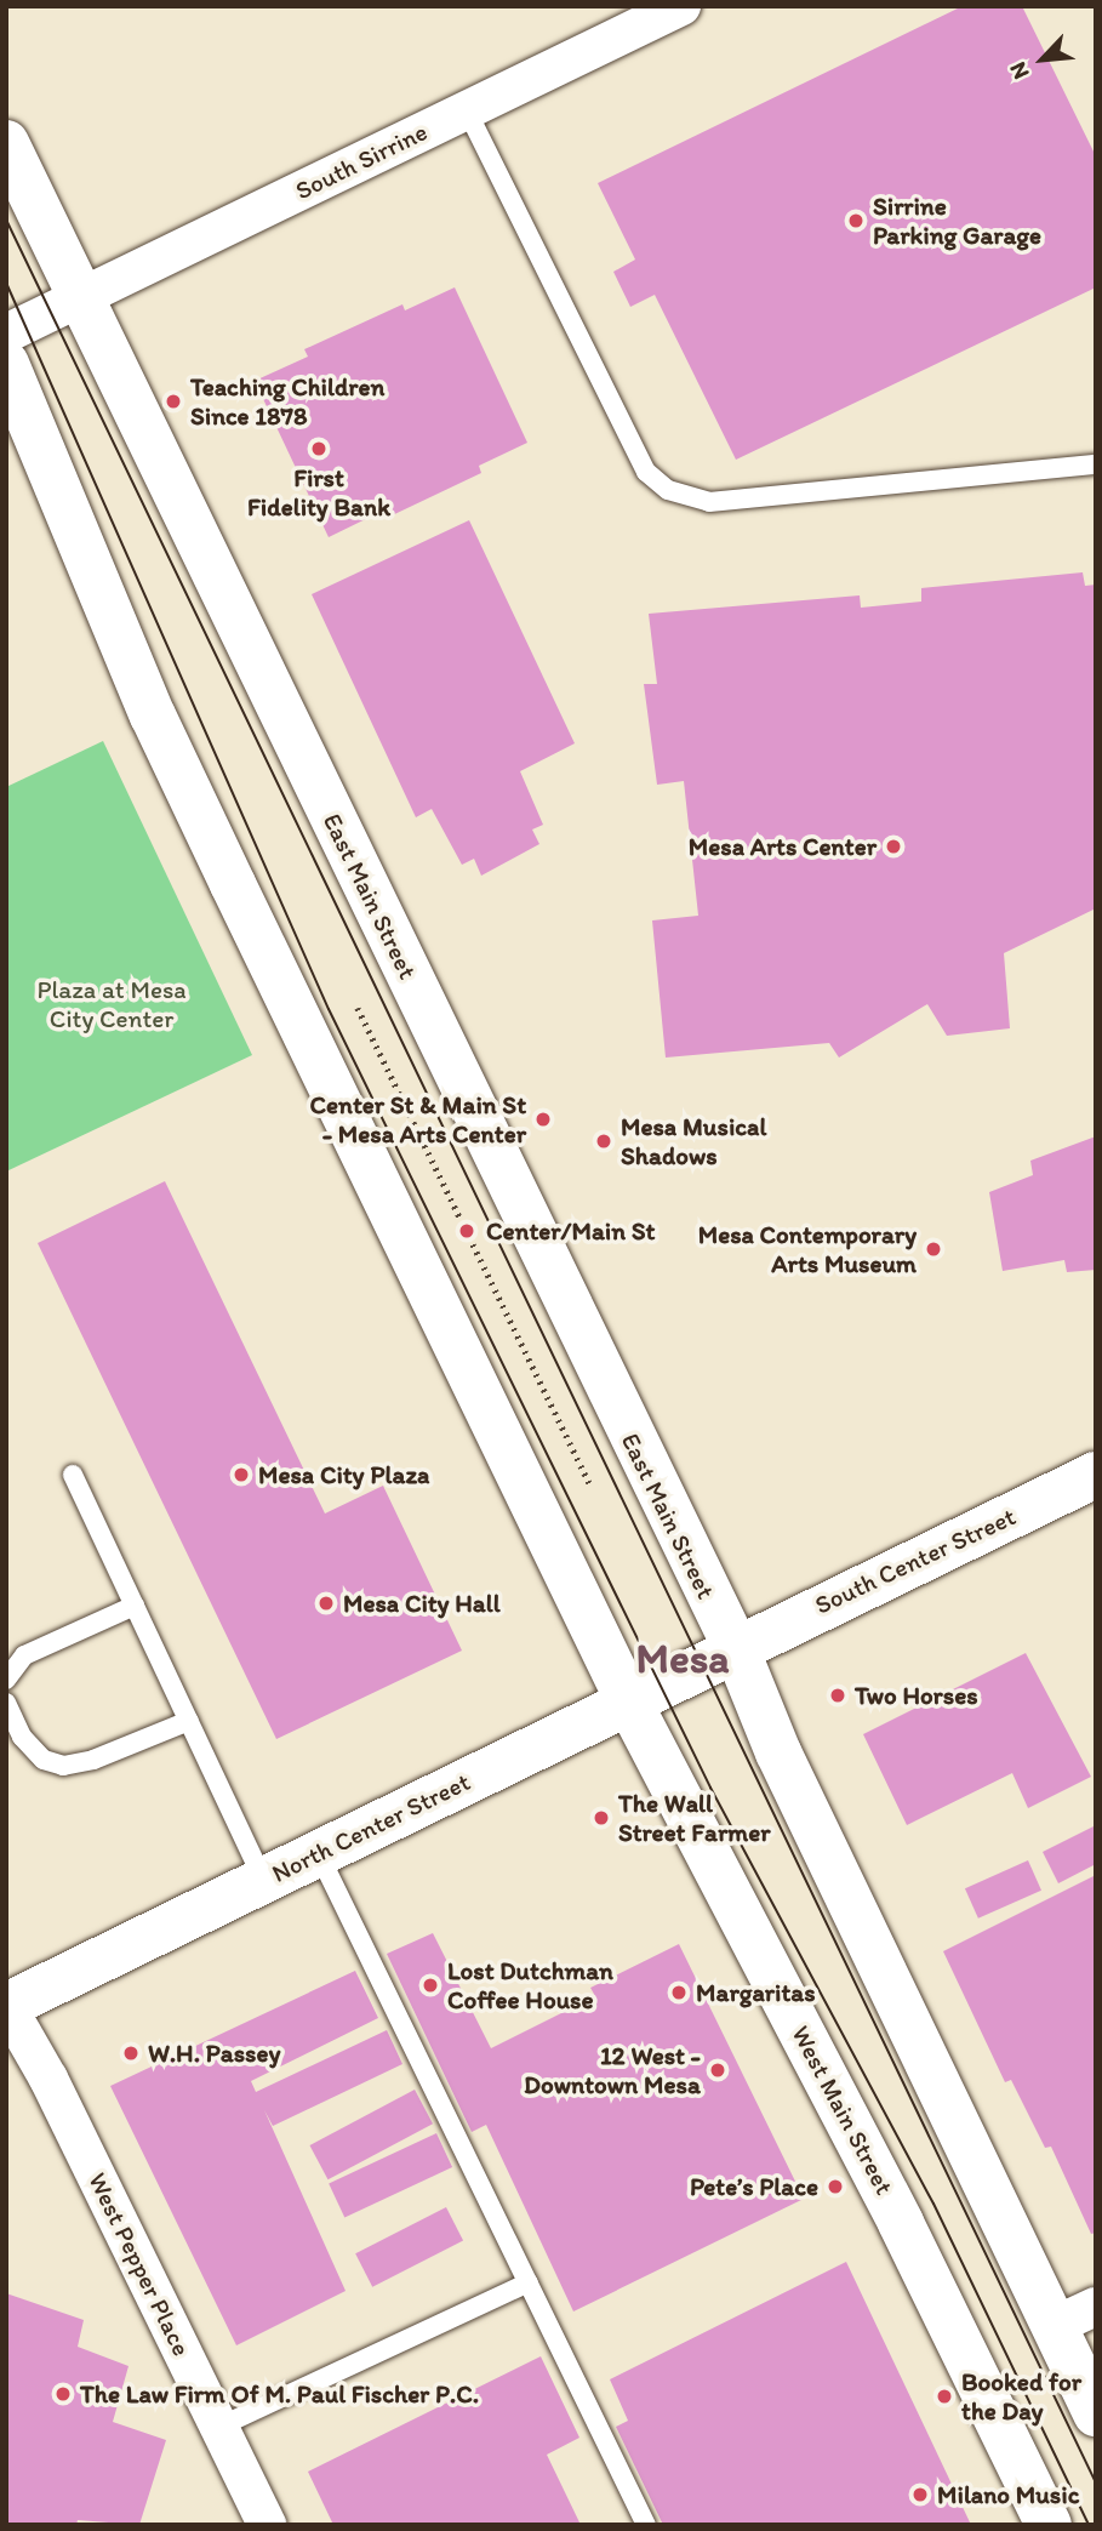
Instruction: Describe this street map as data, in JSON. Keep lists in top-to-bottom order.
{
  "streets": {
    "main road": [
      "East Main Street",
      "South Center Street",
      "North Center Street",
      "West Main Street"
    ],
    "street": ["South Sirrine", "West Pepper Place"]
  },
  "crossings": [
    ["South Sirrine", "East Main Street"],
    ["East Main Street", "South Center Street"],
    ["East Main Street", "North Center Street"],
    ["South Center Street", "North Center Street"],
    ["North Center Street", "West Main Street"],
    ["North Center Street", "West Pepper Place"]
  ],
  "districts": ["Mesa"],
  "parks": ["Plaza at Mesa City Center"],
  "places": [
    "Sirrine Parking Garage",
    "Teaching Children Since 1878",
    "First Fidelity Bank",
    "Mesa Arts Center",
    "Center St & Main St - Mesa Arts Center",
    "Mesa Musical Shadows",
    "Center/Main St",
    "Mesa Contemporary Arts Museum",
    "Mesa City Plaza",
    "Mesa City Hall",
    "Two Horses",
    "The Wall Street Farmer",
    "Lost Dutchman Coffee House",
    "Margaritas",
    "W.H. Passey",
    "12 West - Downtown Mesa",
    "Pete’s Place",
    "The Law Firm Of M. Paul Fischer P.C.",
    "Booked for the Day",
    "Milano Music"
  ],
  "north": "bottom left"
}
